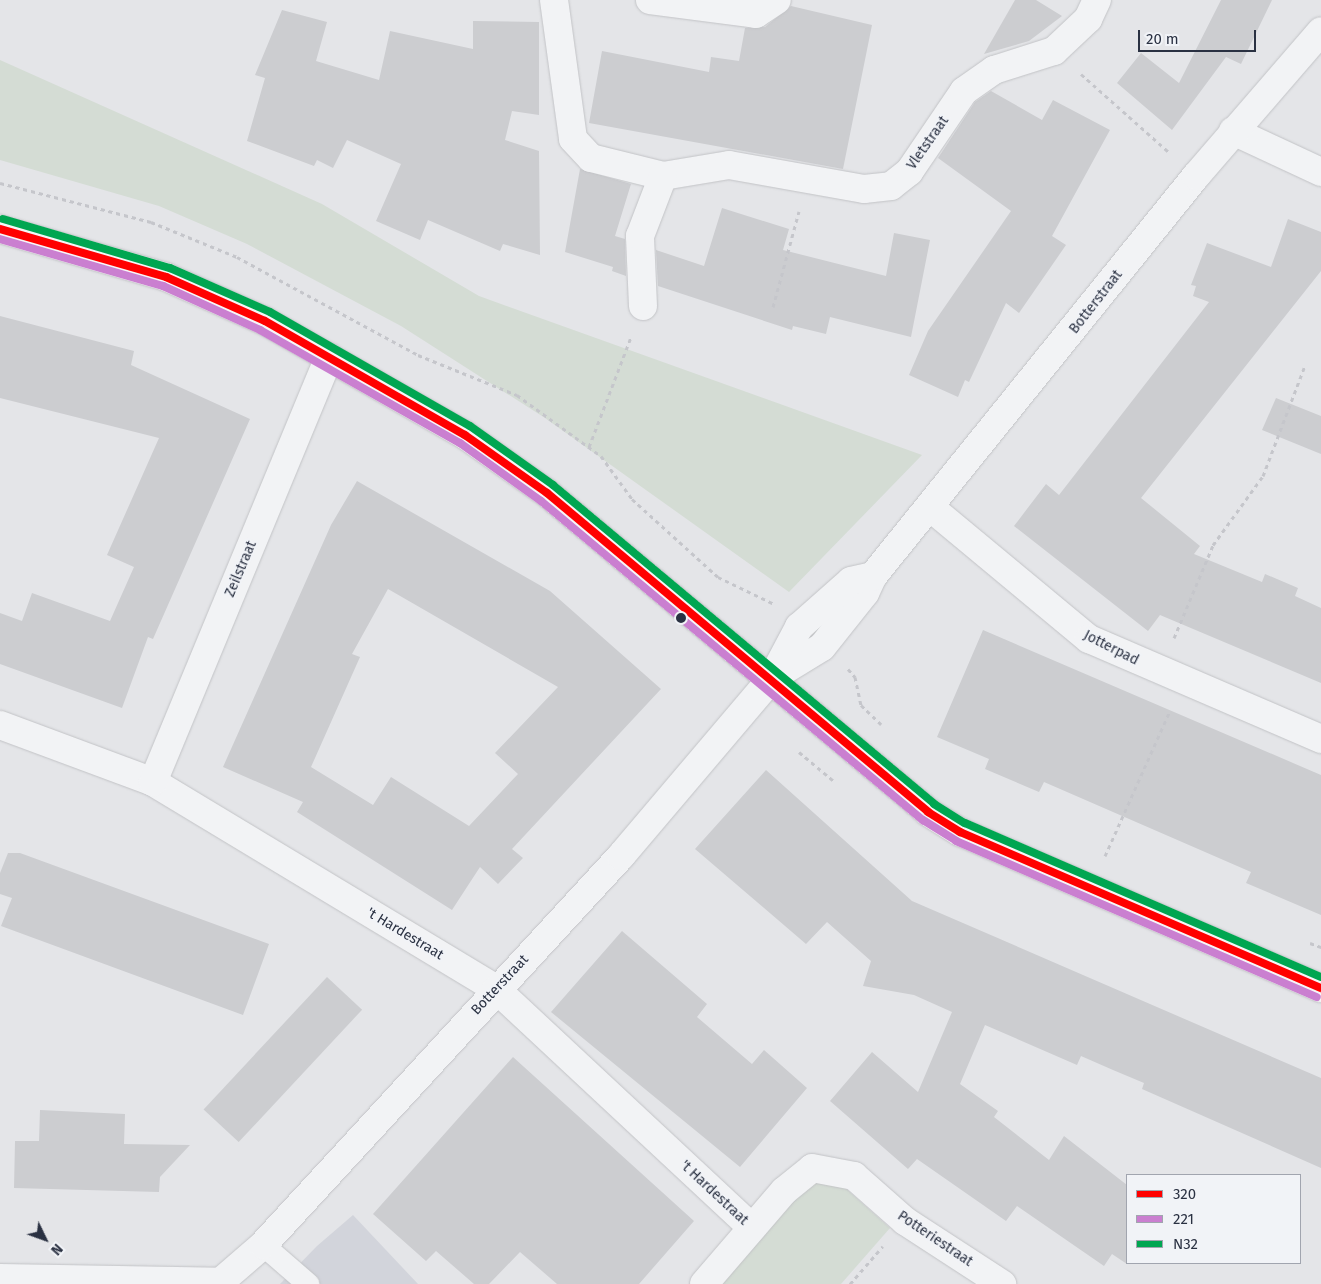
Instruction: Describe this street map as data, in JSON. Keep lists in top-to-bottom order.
{
  "streets": {
    "street": [
      "Vletstraat",
      "Botterstraat",
      "Zeilstraat",
      "Jotterpad",
      "'t Hardestraat",
      "Potteriestraat"
    ]
  },
  "crossings": [
    ["Botterstraat", "Jotterpad"],
    ["Botterstraat", "'t Hardestraat"],
    ["Zeilstraat", "'t Hardestraat"],
    ["'t Hardestraat", "Potteriestraat"]
  ],
  "lines": ["transit line N32", "transit line 320", "transit line 221"],
  "legend": ["320", "221", "N32"],
  "scale_bar": "20 m",
  "north": "bottom right"
}
